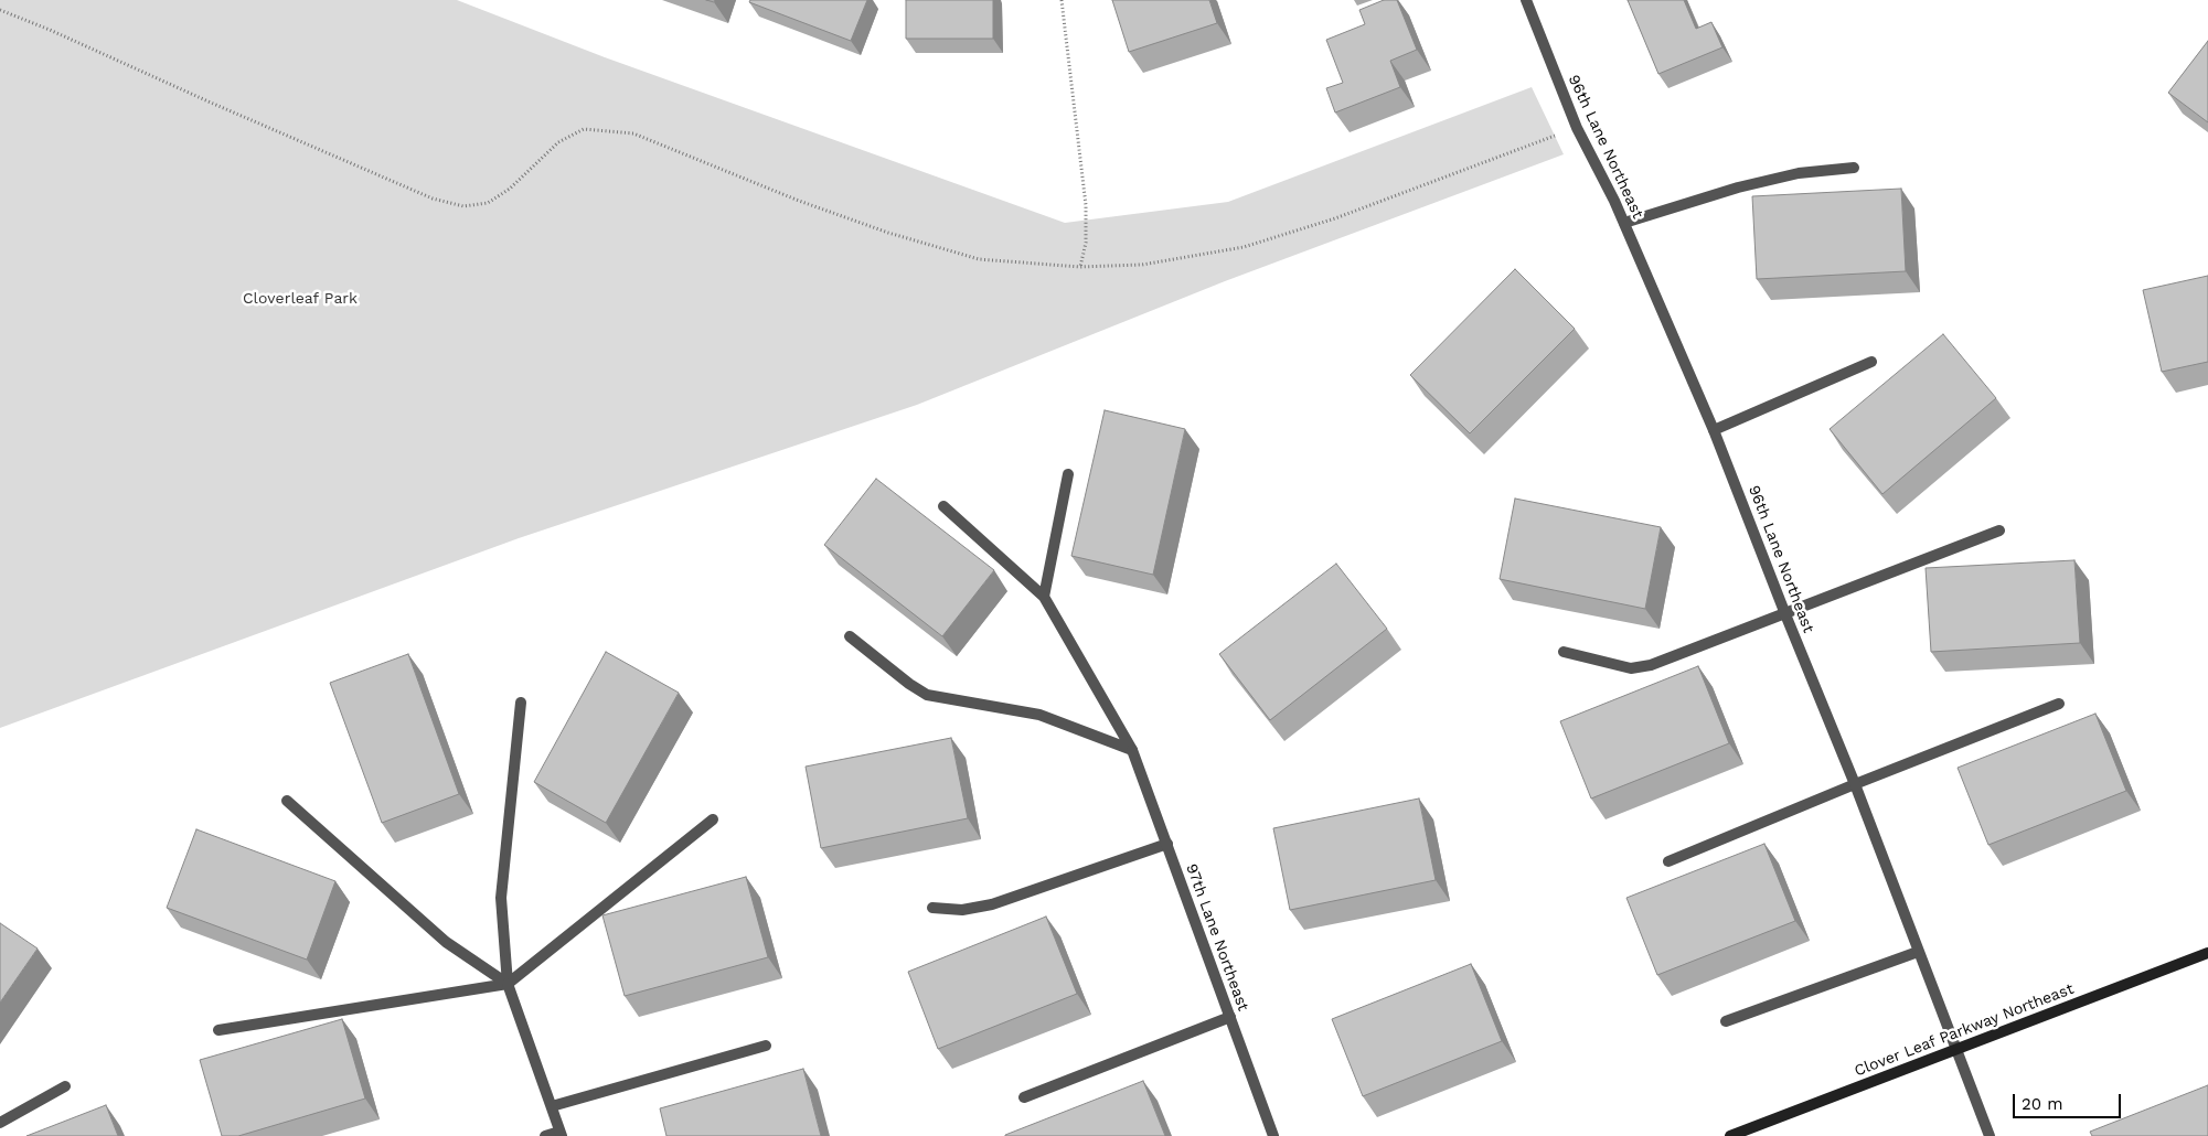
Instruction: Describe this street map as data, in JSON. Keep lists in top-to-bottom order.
{
  "streets": {
    "street": ["96th Lane Northeast", "97th Lane Northeast", "Clover Leaf Parkway Northeast"]
  },
  "crossings": [
    ["96th Lane Northeast", "Clover Leaf Parkway Northeast"]
  ],
  "parks": ["Cloverleaf Park"],
  "scale_bar": "20 m"
}
